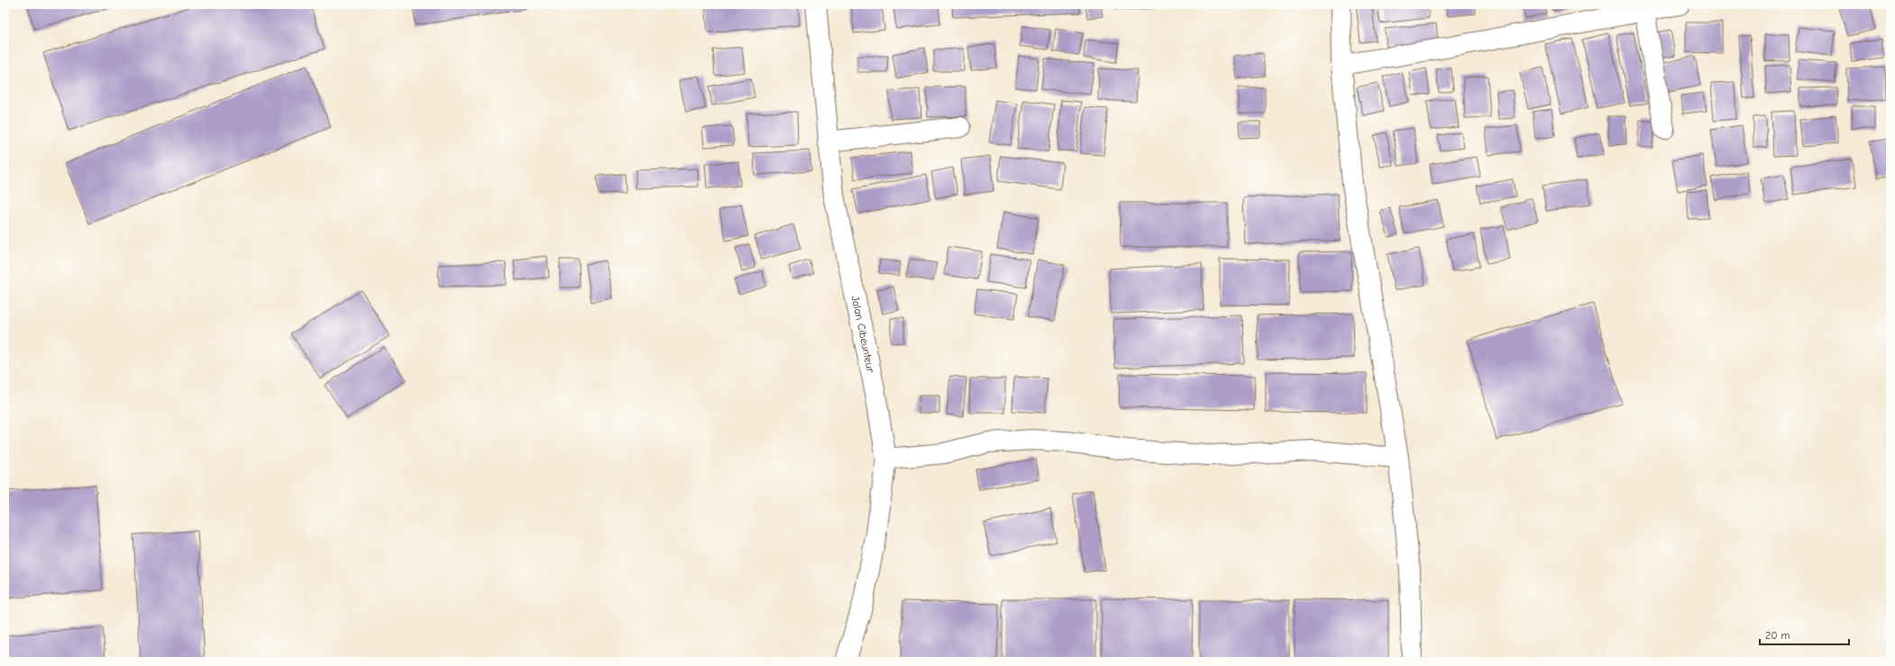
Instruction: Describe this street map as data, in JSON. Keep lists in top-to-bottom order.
{
  "streets": {
    "street": ["Jalan Cibeunteur"]
  },
  "scale_bar": "20 m"
}
